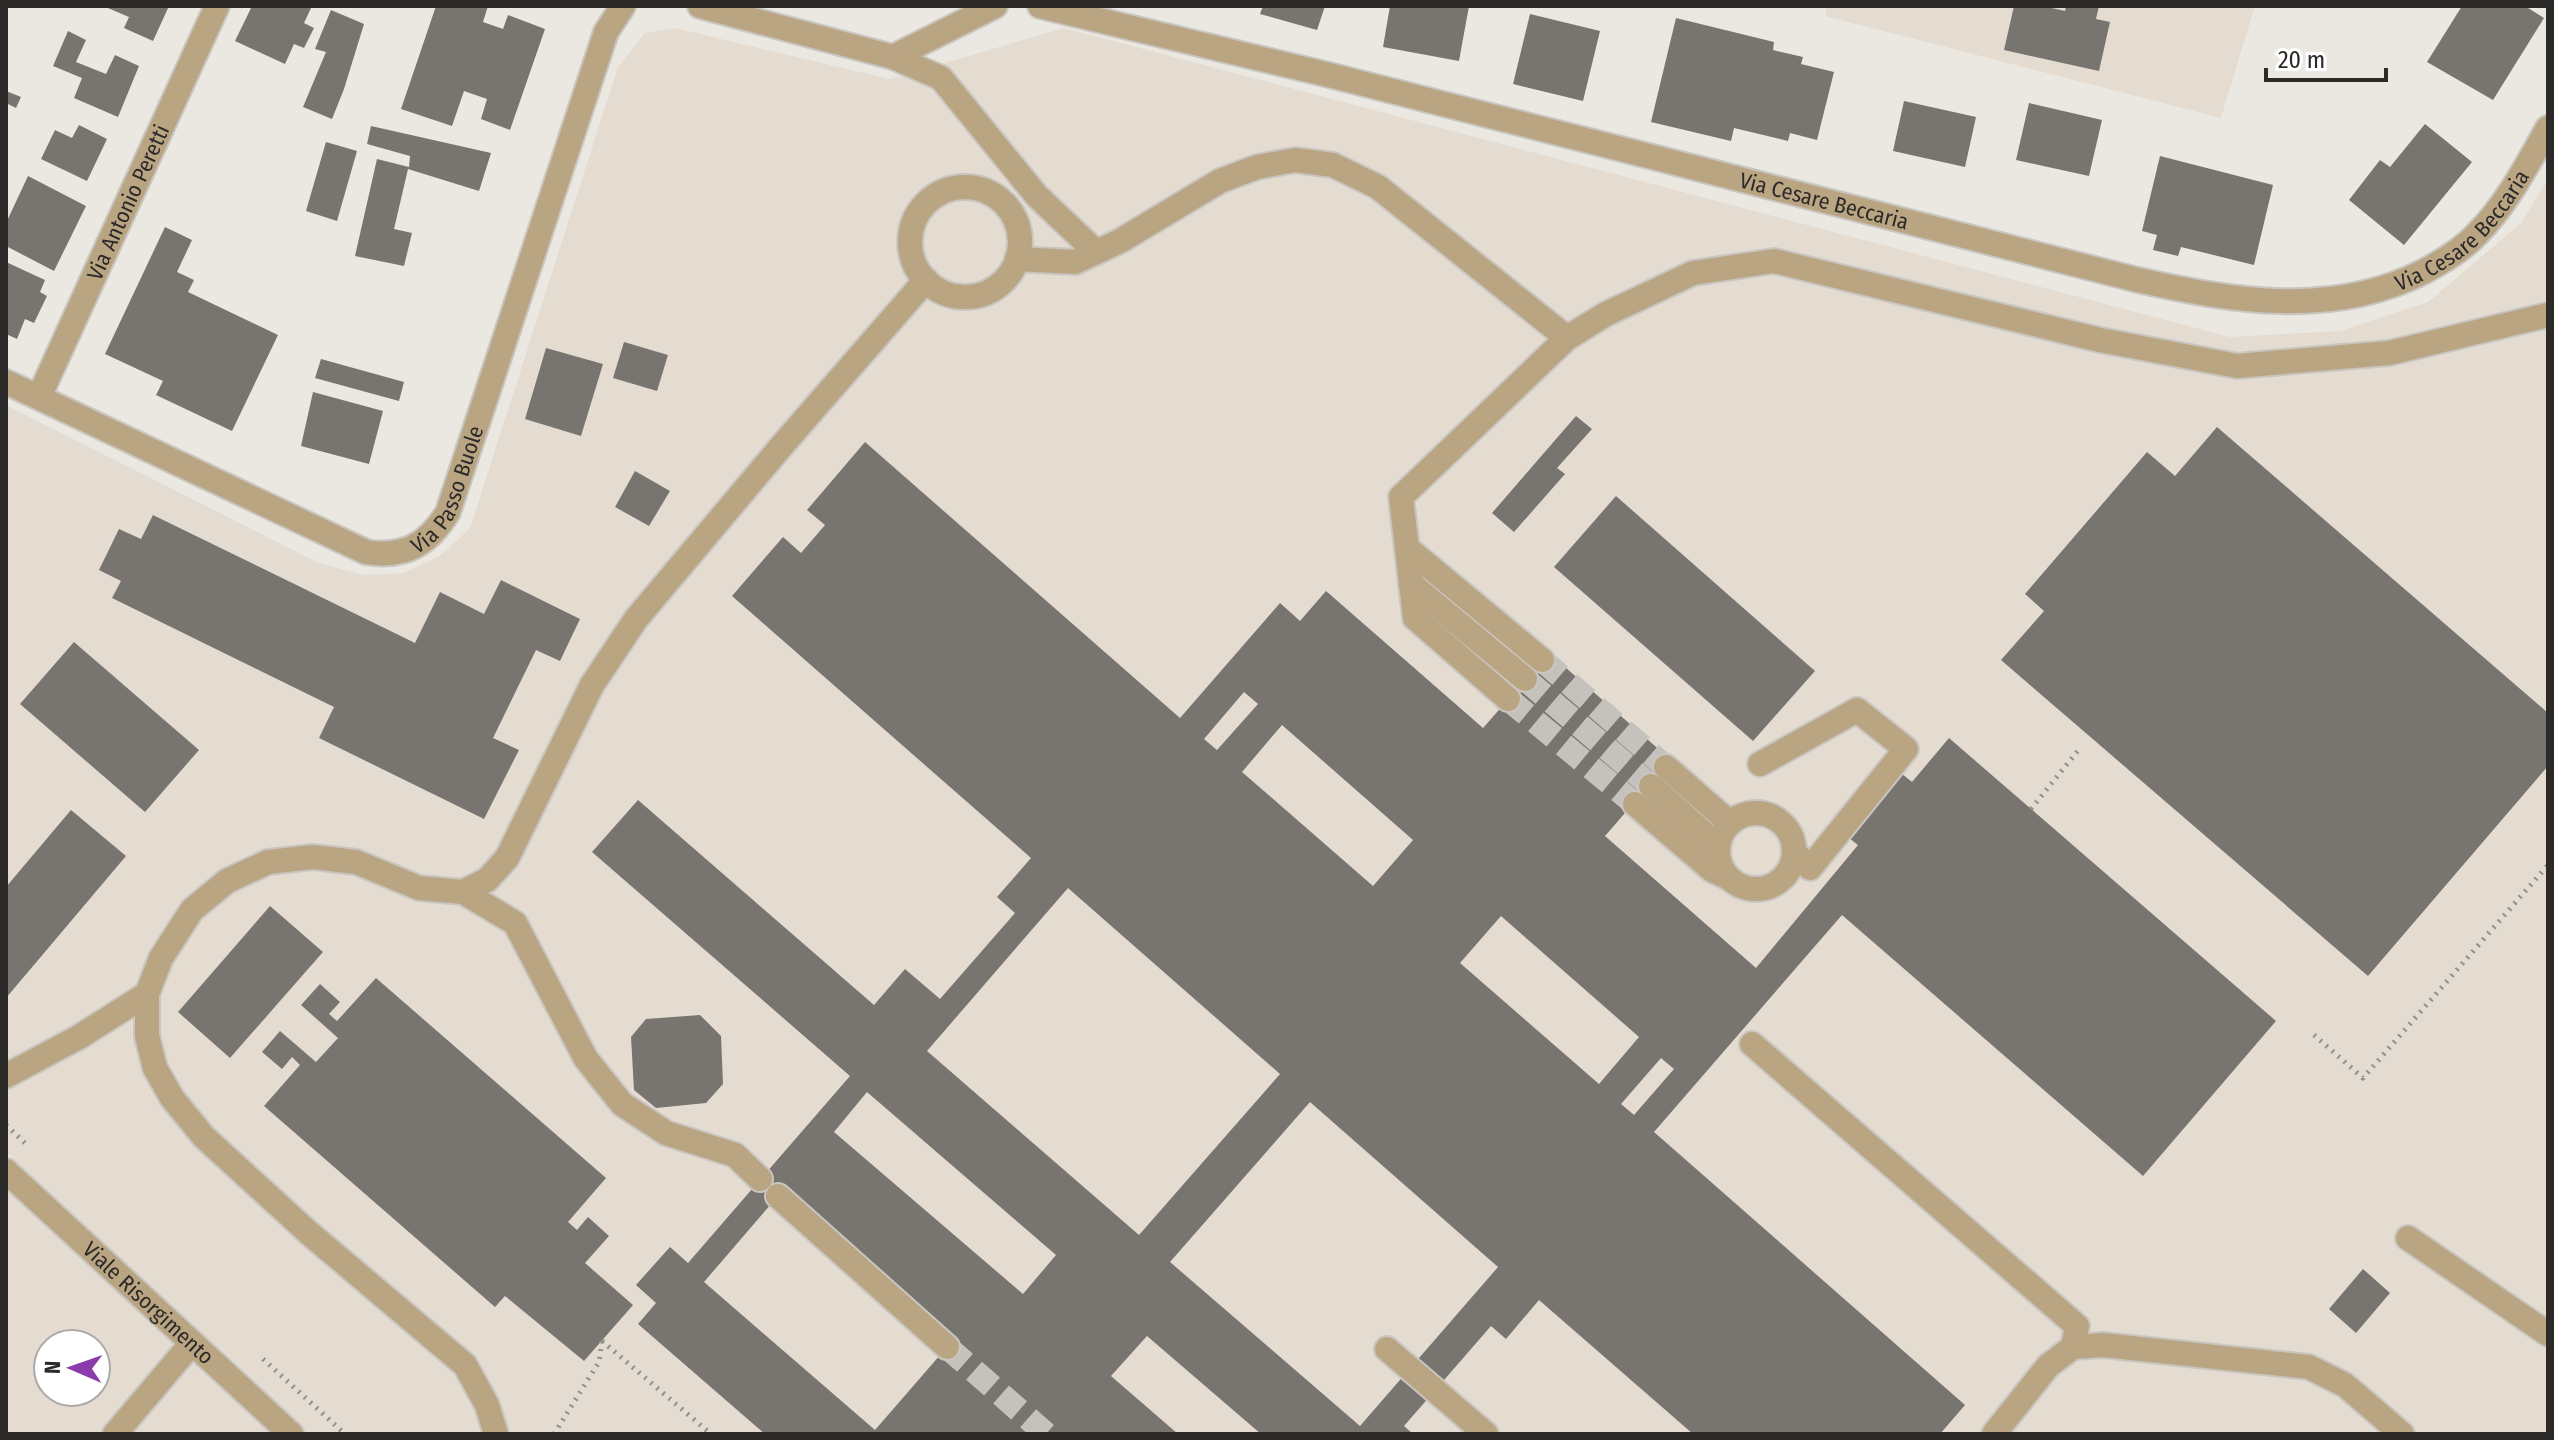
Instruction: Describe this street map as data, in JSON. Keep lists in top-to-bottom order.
{
  "streets": {
    "street": [
      "Via Cesare Beccaria",
      "Via Antonio Peretti",
      "Via Passo Buole",
      "Viale Risorgimento"
    ]
  },
  "crossings": [
    ["Via Antonio Peretti", "Via Passo Buole"]
  ],
  "scale_bar": "20 m",
  "north": "left"
}
